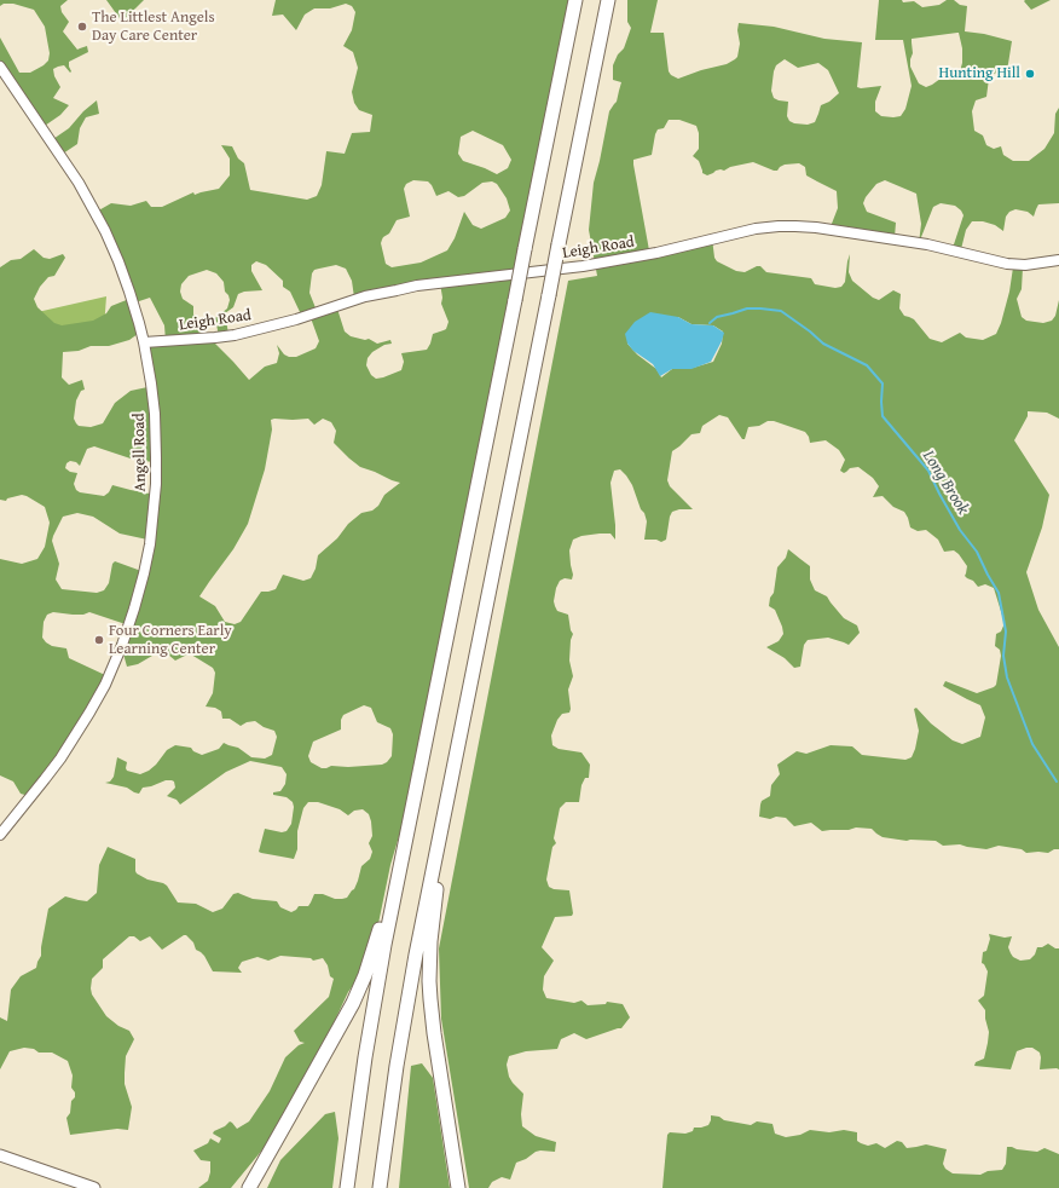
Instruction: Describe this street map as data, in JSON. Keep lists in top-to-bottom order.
{
  "streets": {
    "street": ["Leigh Road", "Angell Road"]
  },
  "crossings": [
    ["Leigh Road", "Angell Road"]
  ],
  "water": ["Long Brook"],
  "places": ["The Littlest Angels Day Care Center", "Hunting Hill", "Four Corners Early Learning Center"]
}
